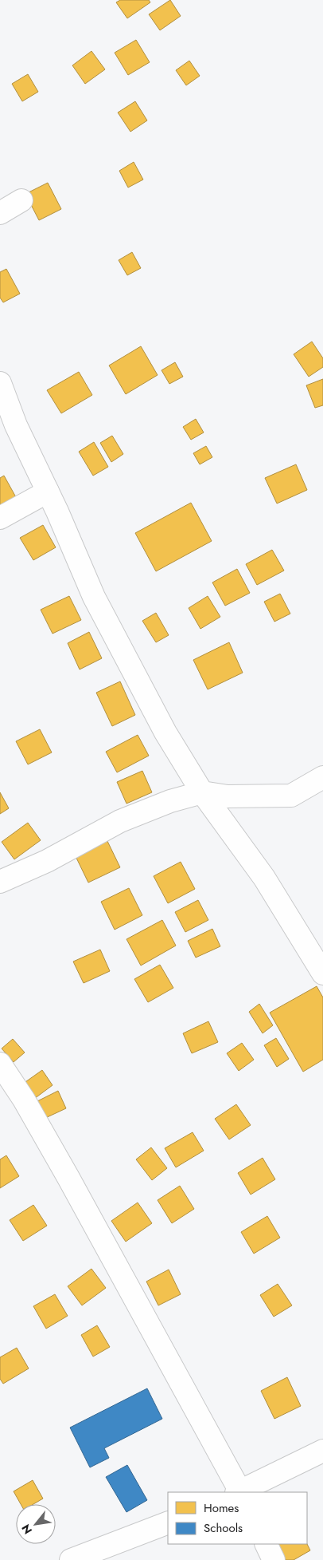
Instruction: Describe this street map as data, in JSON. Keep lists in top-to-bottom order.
{
  "legend": ["Homes", "Schools"],
  "north": "bottom left"
}
